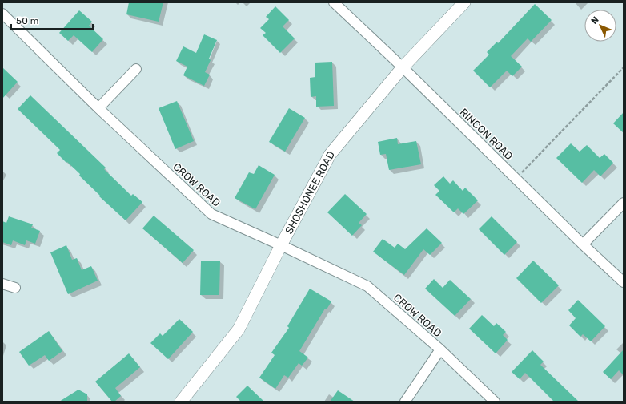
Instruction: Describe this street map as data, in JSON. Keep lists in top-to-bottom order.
{
  "streets": {
    "street": ["RINCON ROAD", "CROW ROAD", "SHOSHONEE ROAD"]
  },
  "crossings": [
    ["RINCON ROAD", "SHOSHONEE ROAD"],
    ["CROW ROAD", "SHOSHONEE ROAD"]
  ],
  "scale_bar": "50 m",
  "north": "top left"
}
